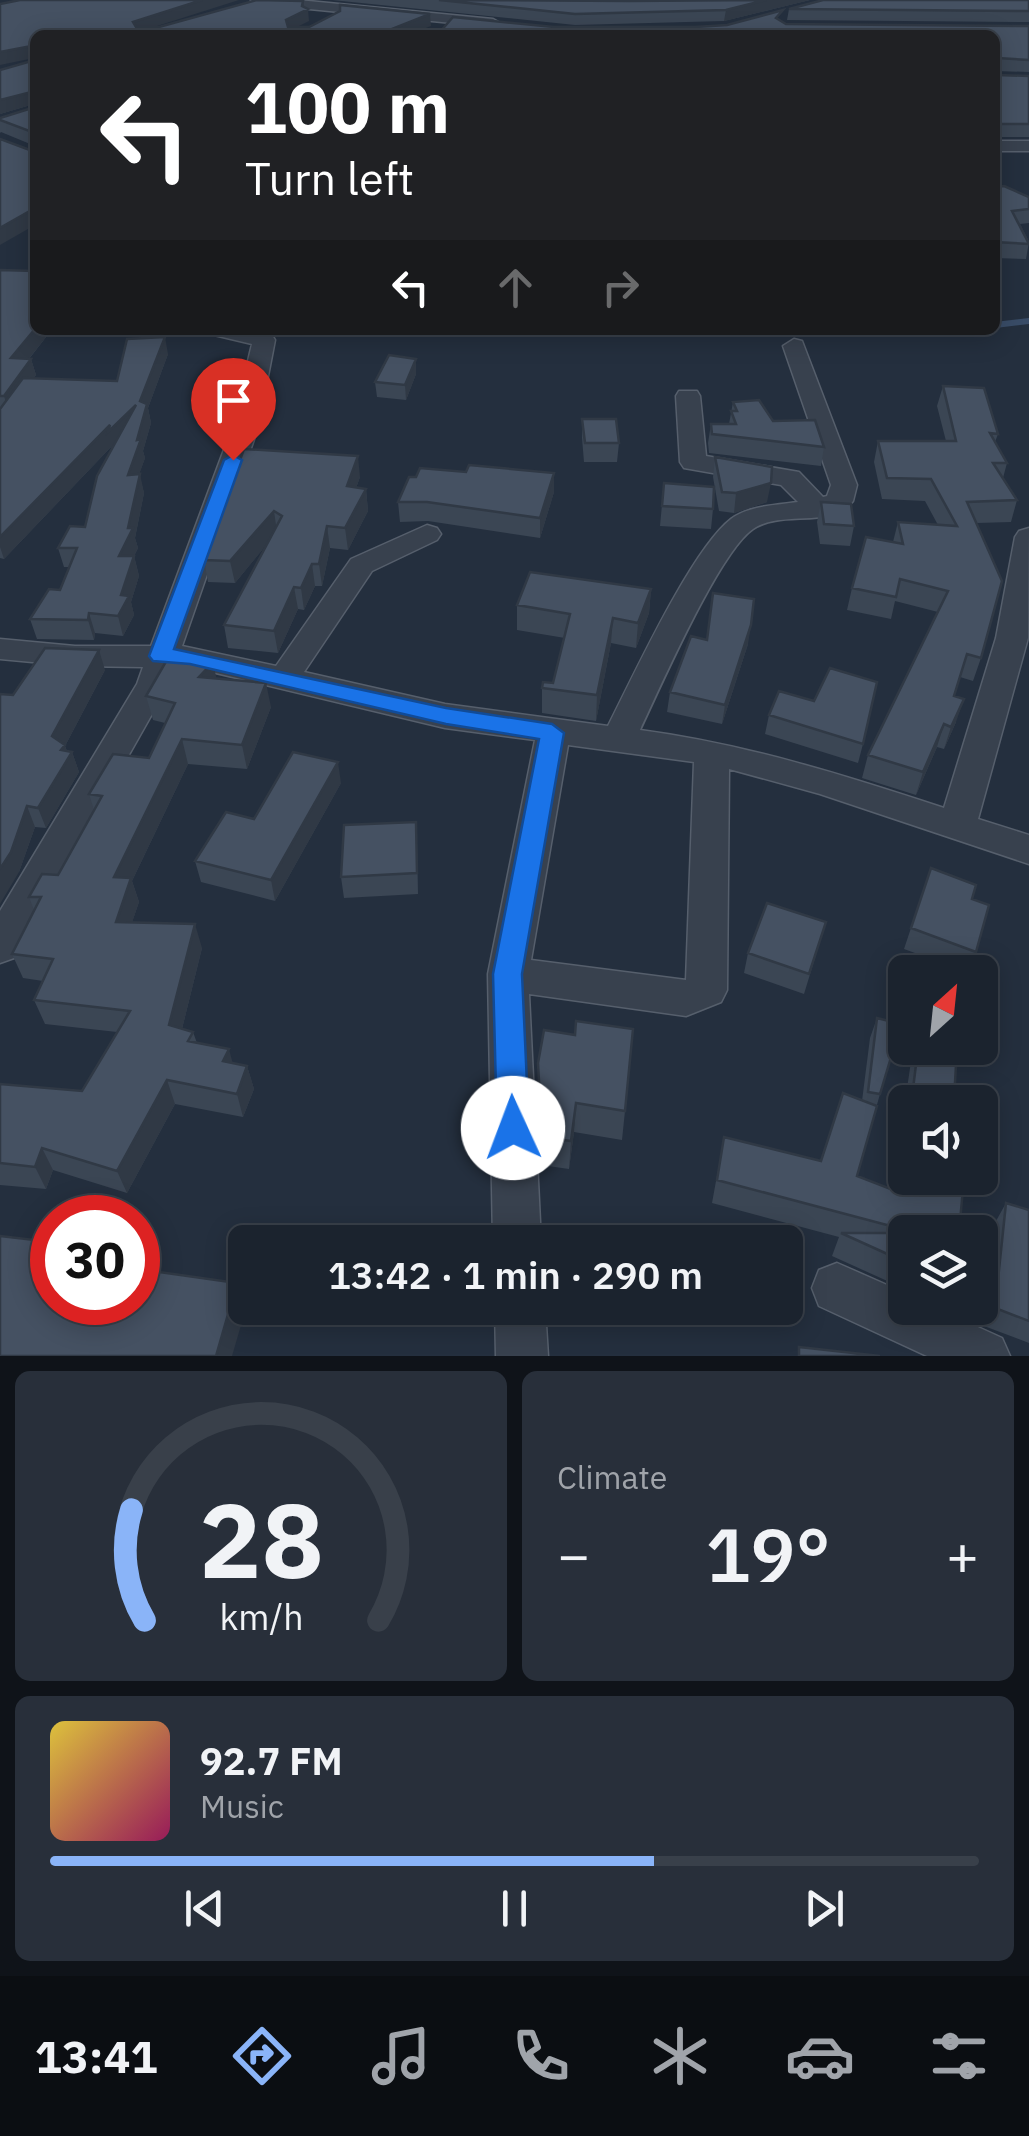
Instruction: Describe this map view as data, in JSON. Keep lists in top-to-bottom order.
{
  "north": "top right",
  "page": {
    "turn": ["100 m", "Turn left"],
    "limit": "30",
    "trip": "13:42 · 1 min · 290 m",
    "tile": "Climate",
    "heat": ["−", "19°", "+"],
    "song": ["92.7 FM", "Music"],
    "tabs": "13:41",
    "gauge": ["28", "km/h"]
  }
}
